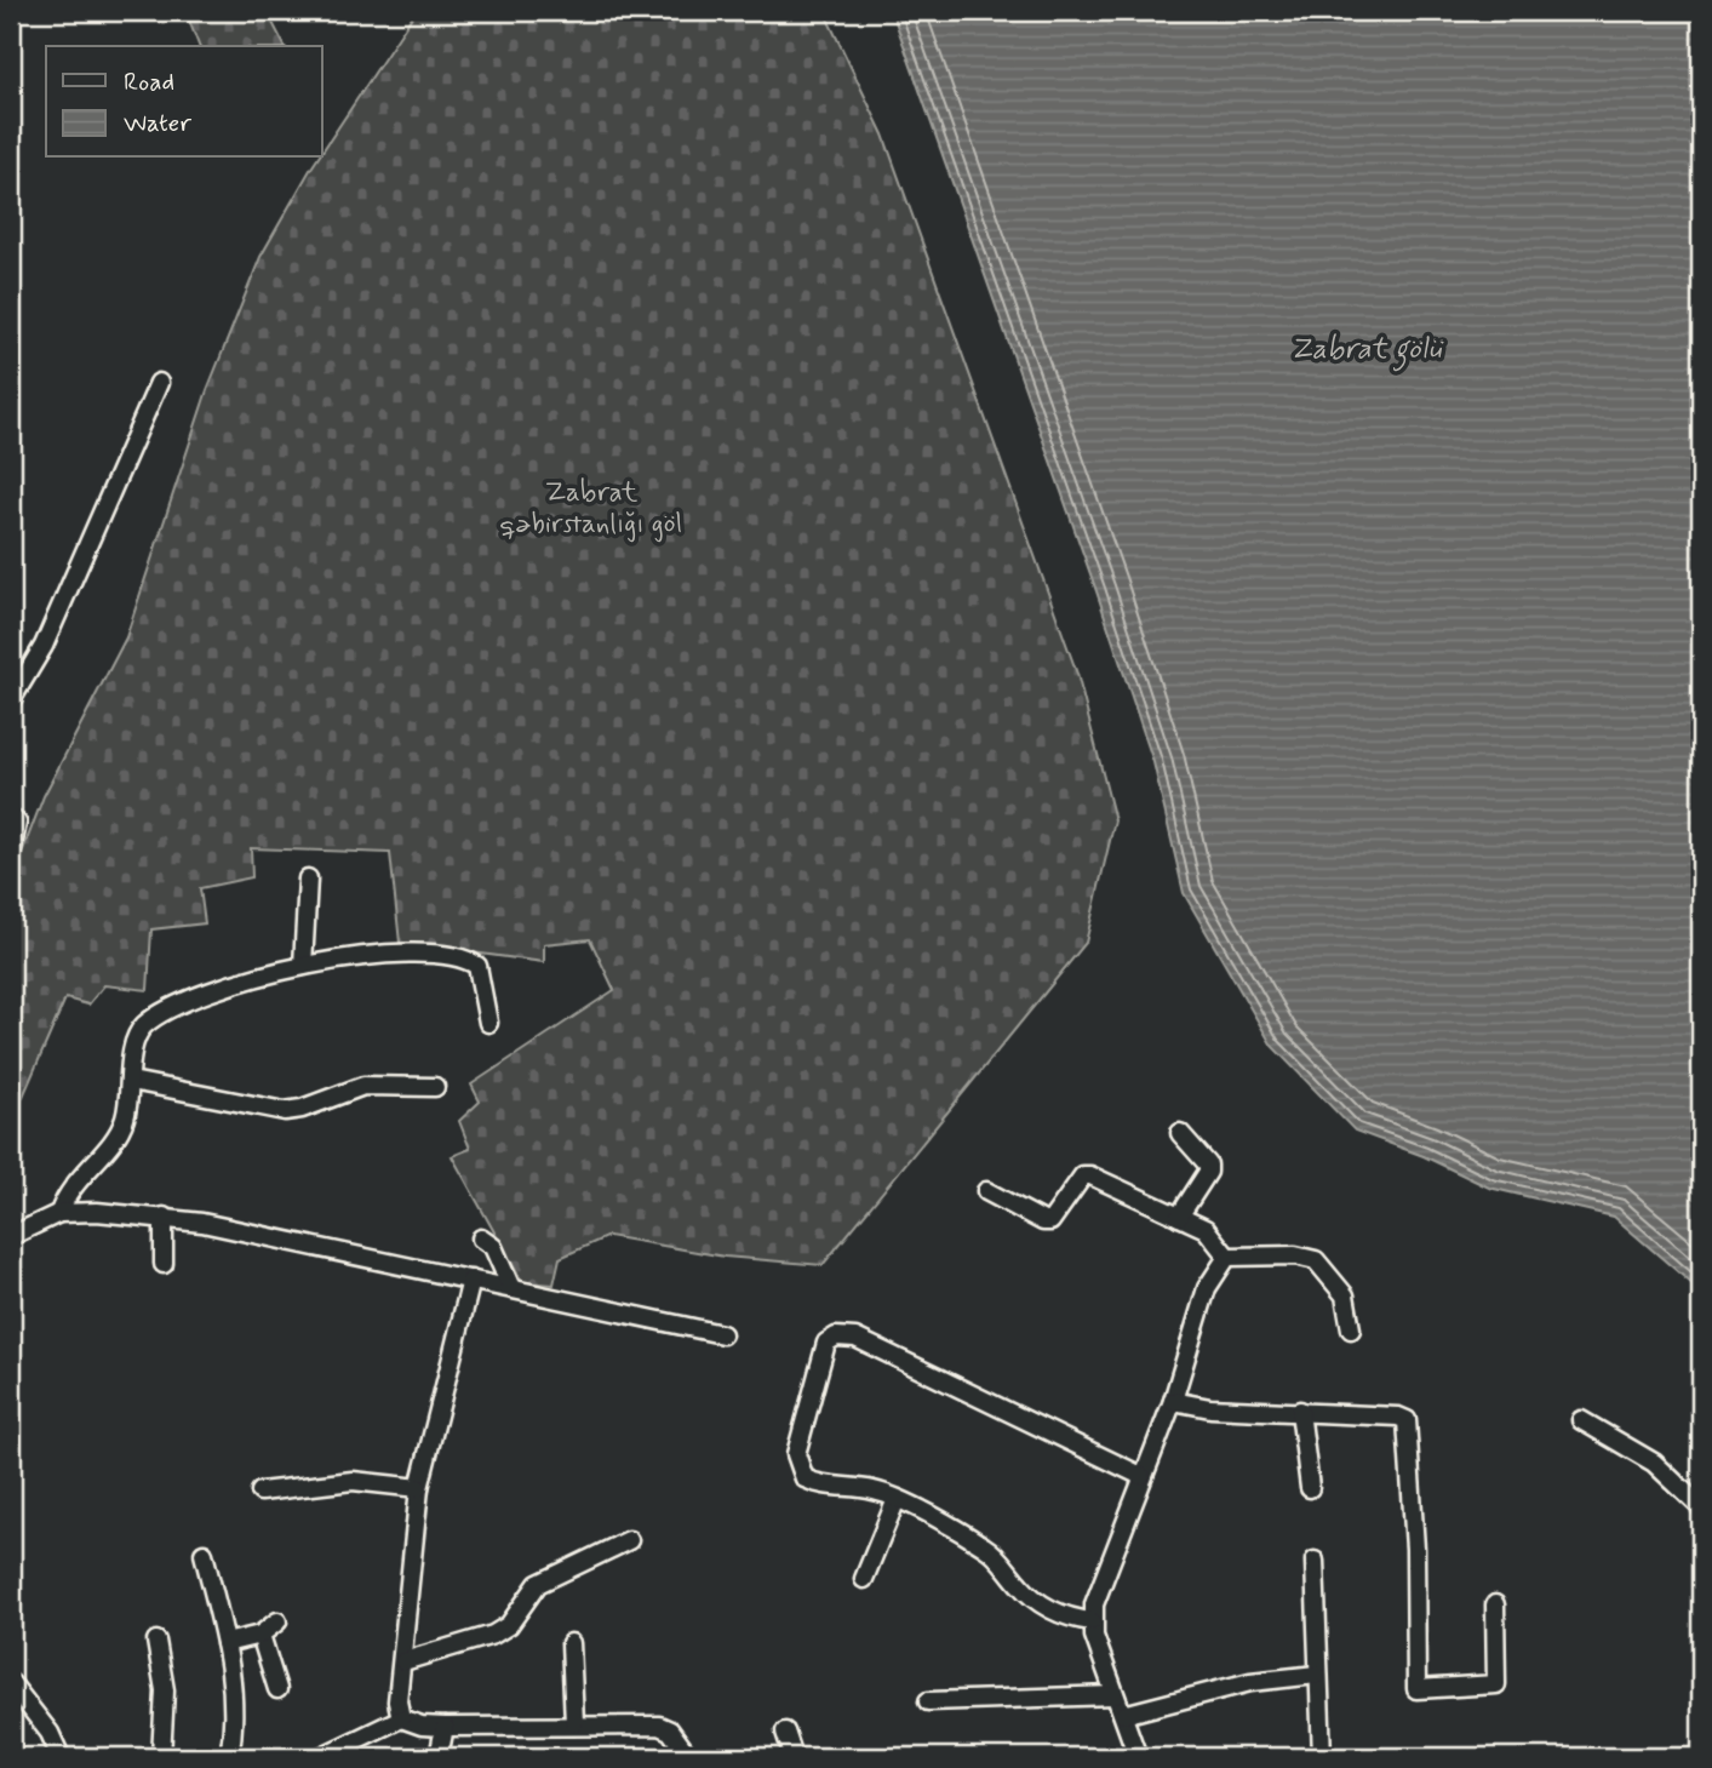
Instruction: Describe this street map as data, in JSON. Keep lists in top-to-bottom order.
{
  "water": ["Zabrat gölü"],
  "parks": ["Zabrat qəbirstanlığı göl"],
  "legend": ["Road", "Water"]
}
